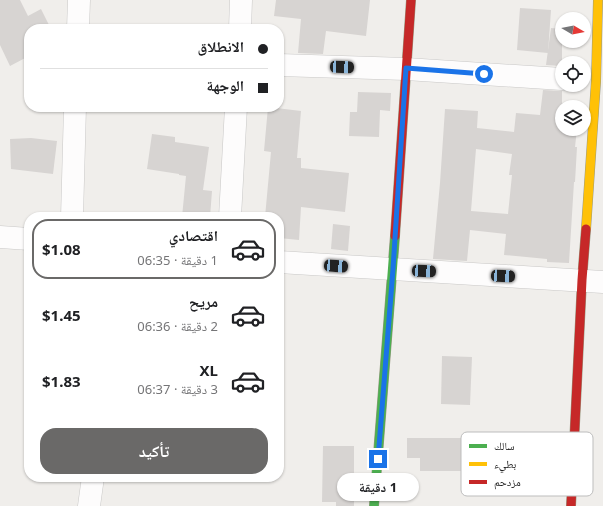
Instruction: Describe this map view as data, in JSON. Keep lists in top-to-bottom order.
{
  "legend": ["سالك", "بطيء", "مزدحم"],
  "north": "right",
  "page": {
    "banner": ["الانطلاق", "الوجهة"],
    "list": [
      {
        "name": "اقتصادي",
        "note": "1 دقيقة · 06:35",
        "value": "$1.08"
      },
      {
        "name": "مريح",
        "note": "2 دقيقة · 06:36",
        "value": "$1.45"
      },
      {
        "name": "XL",
        "note": "3 دقيقة · 06:37",
        "value": "$1.83"
      }
    ],
    "buttons": "تأكيد",
    "bubble": "1 دقيقة"
  }
}
